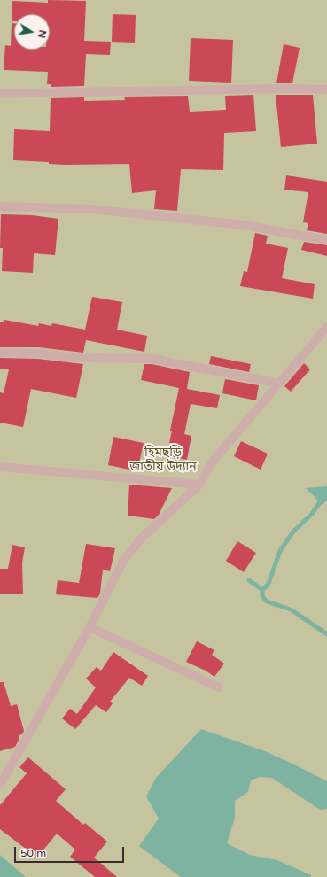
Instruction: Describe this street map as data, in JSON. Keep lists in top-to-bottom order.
{
  "parks": ["হিমছড়ি জাতীয় উদ্যান"],
  "scale_bar": "50 m",
  "north": "right"
}
